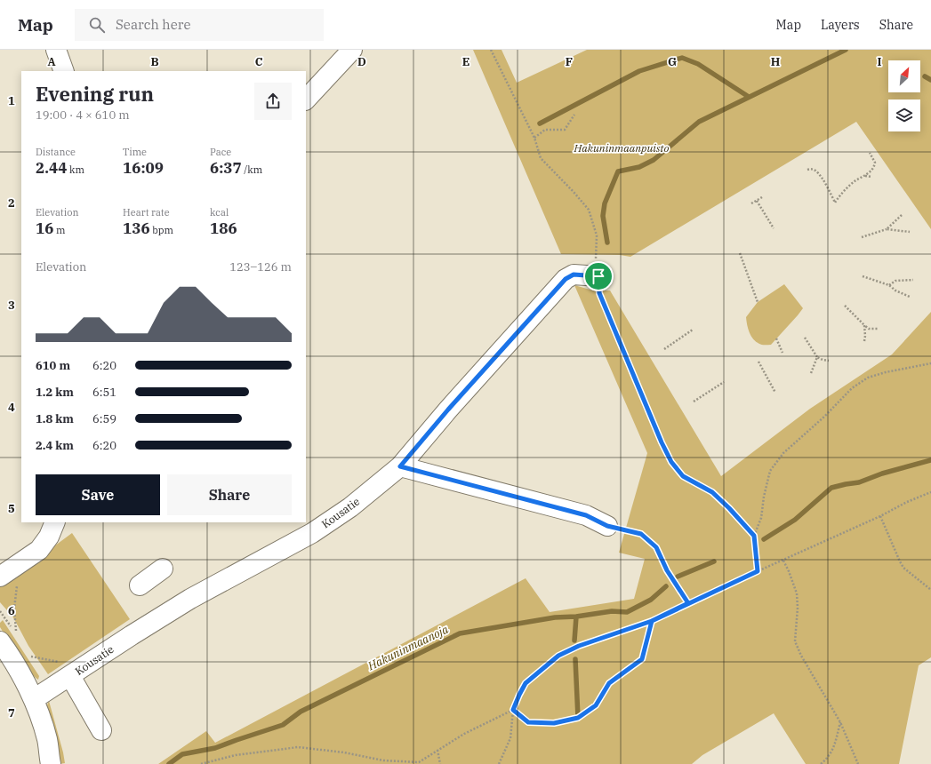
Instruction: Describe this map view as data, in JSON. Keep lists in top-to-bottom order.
{
  "streets": {
    "street": ["Kousatie"]
  },
  "water": ["Hakuninmaanoja"],
  "parks": ["Hakuninmaanpuisto"],
  "north": "top right",
  "page": {
    "header": "Map",
    "search": "Search here",
    "nav": ["Map", "Layers", "Share"],
    "heading": ["Evening run", "19:00 · 4 × 610 m"],
    "stats": [
      ["Distance", "2.44 km"],
      ["Time", "16:09"],
      ["Pace", "6:37 /km"],
      ["Elevation", "16 m"],
      ["Heart rate", "136 bpm"],
      ["kcal", "186"]
    ],
    "chart": ["Elevation", "123–126 m"],
    "list": [
      {
        "name": "610 m",
        "note": "6:20"
      },
      {
        "name": "1.2 km",
        "note": "6:51"
      },
      {
        "name": "1.8 km",
        "note": "6:59"
      },
      {
        "name": "2.4 km",
        "note": "6:20"
      }
    ],
    "buttons": ["Save", "Share"]
  },
  "grid": {
    "columns": [
      "A",
      "B",
      "C",
      "D",
      "E",
      "F",
      "G",
      "H",
      "I"
    ],
    "rows": [
      "1",
      "2",
      "3",
      "4",
      "5",
      "6",
      "7"
    ]
  }
}
